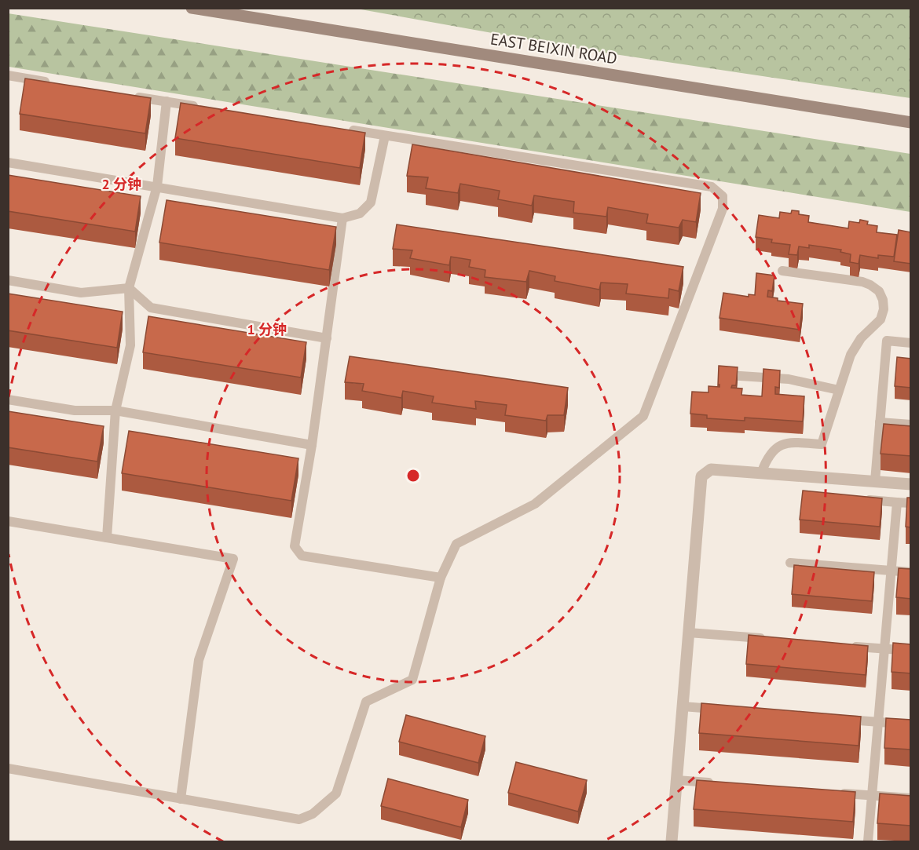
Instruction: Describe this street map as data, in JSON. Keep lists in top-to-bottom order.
{
  "streets": {
    "main road": ["EAST BEIXIN ROAD"]
  },
  "rings": ["2 分钟", "1 分钟"]
}
